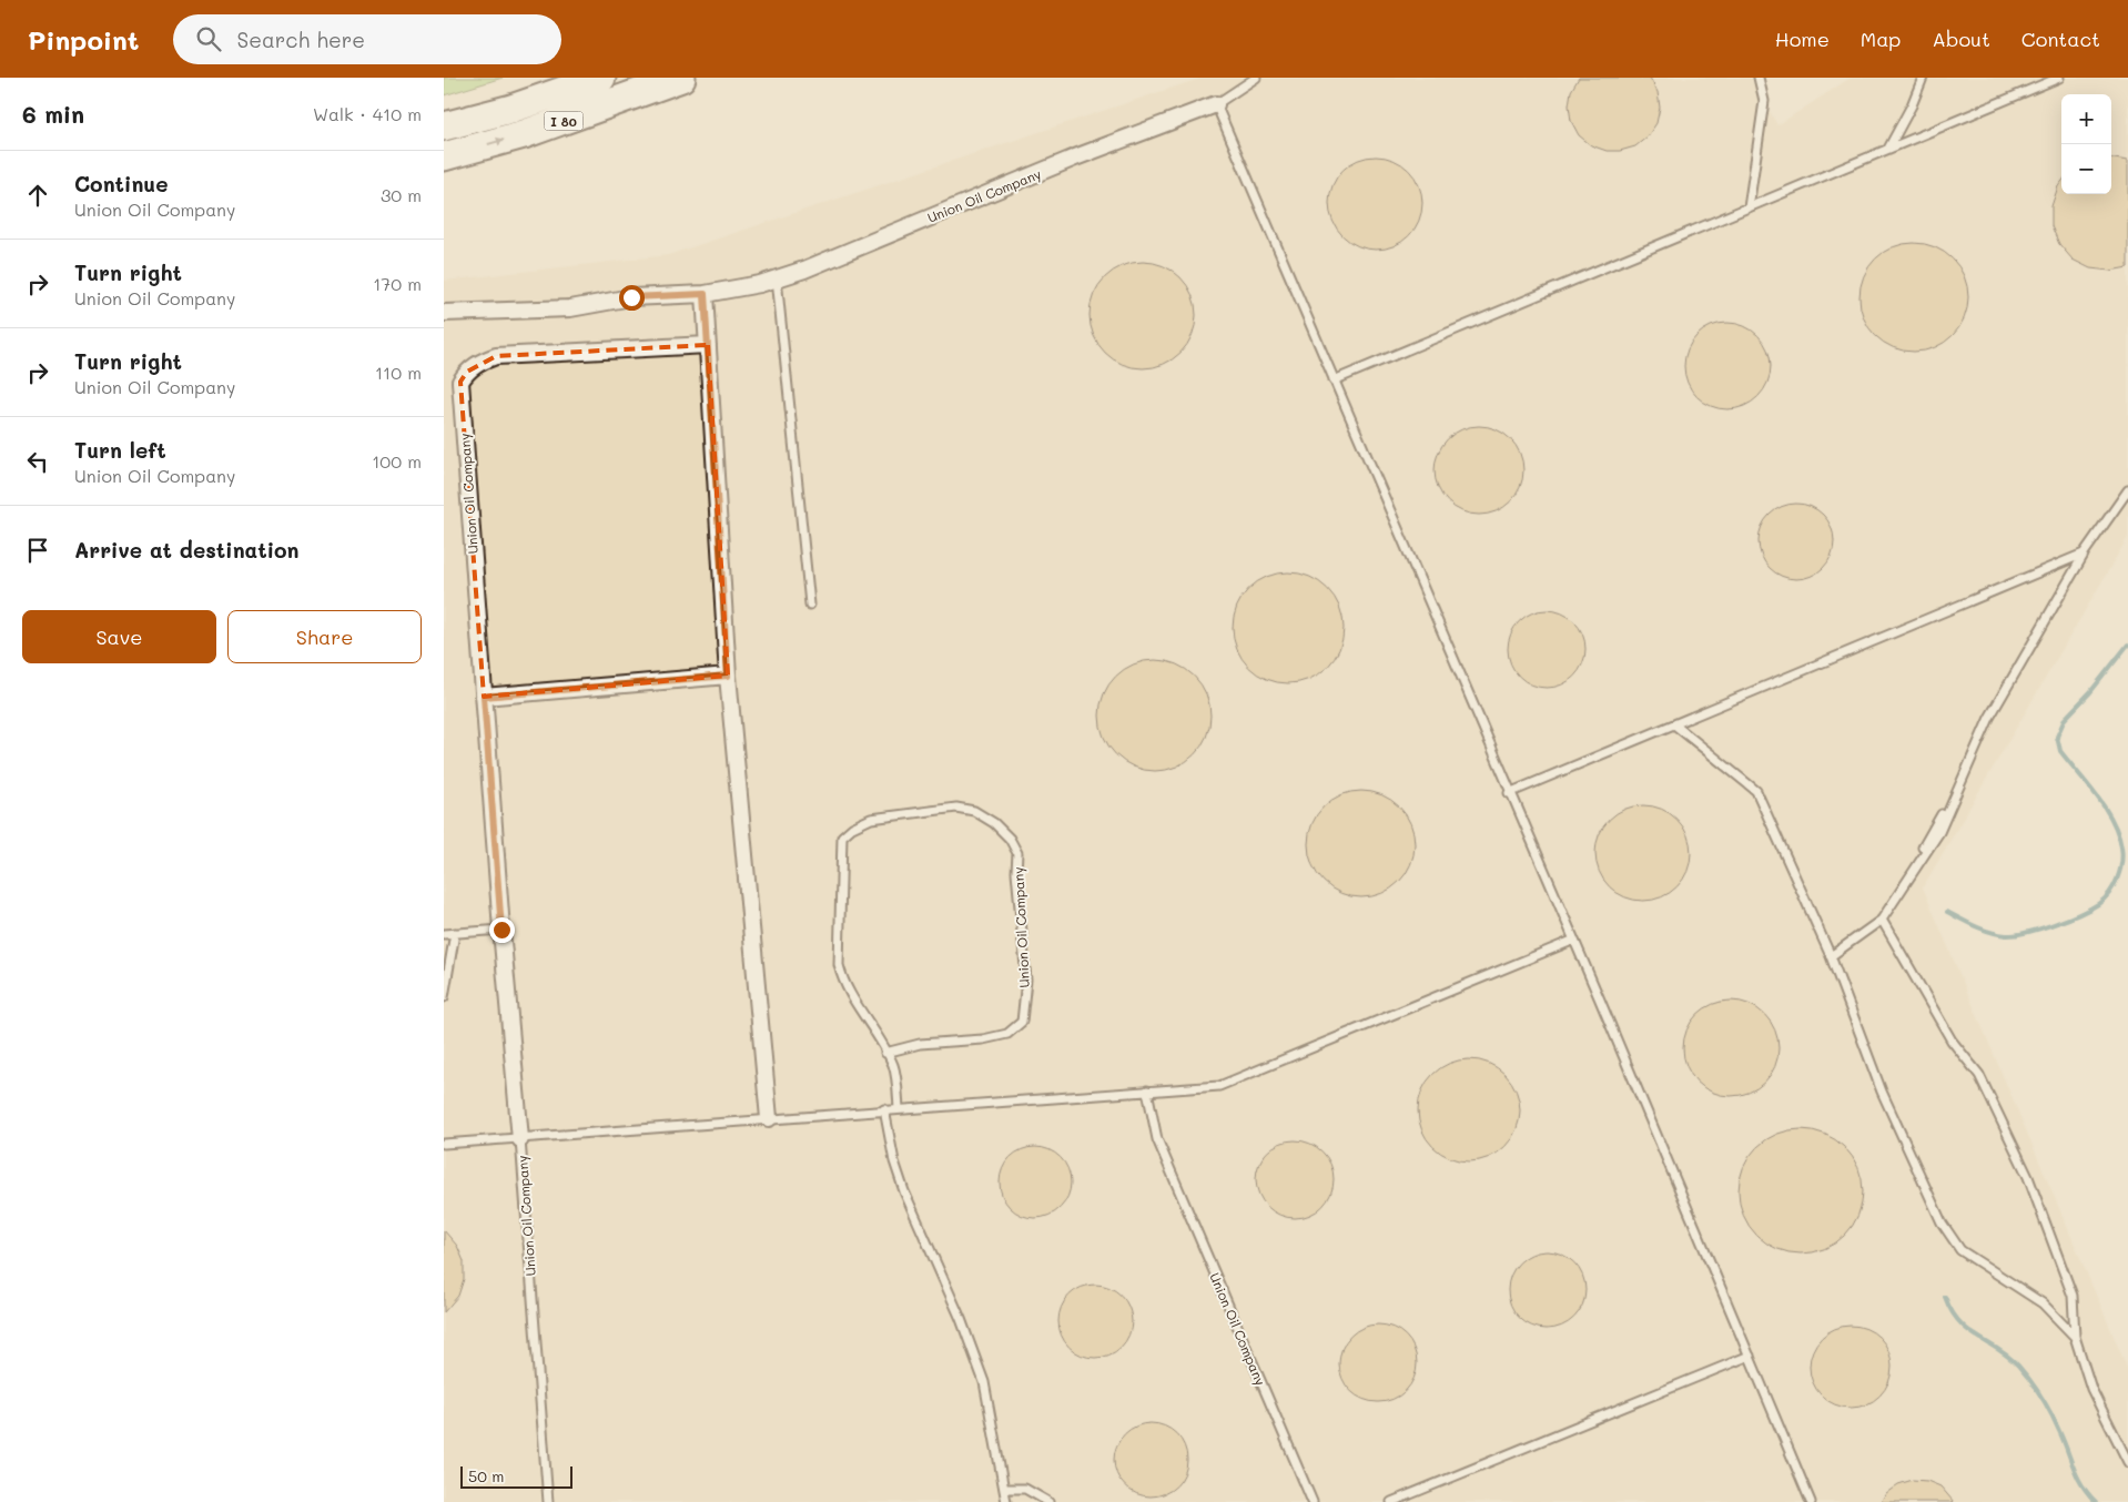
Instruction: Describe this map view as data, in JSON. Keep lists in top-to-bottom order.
{
  "streets": {
    "highway": ["I 80"],
    "street": ["Union Oil Company"]
  },
  "scale_bar": "50 m",
  "page": {
    "header": "Pinpoint",
    "search": "Search here",
    "nav": [
      "Home",
      "Map",
      "About",
      "Contact"
    ],
    "heading": ["6 min", "Walk · 410 m"],
    "map_buttons": ["+", "−"],
    "list": [
      ["Continue", "Union Oil Company", "30 m"],
      ["Turn right", "Union Oil Company", "170 m"],
      ["Turn right", "Union Oil Company", "110 m"],
      ["Turn left", "Union Oil Company", "100 m"],
      "Arrive at destination"
    ],
    "buttons": ["Save", "Share"],
    "scale": "50 m"
  }
}
